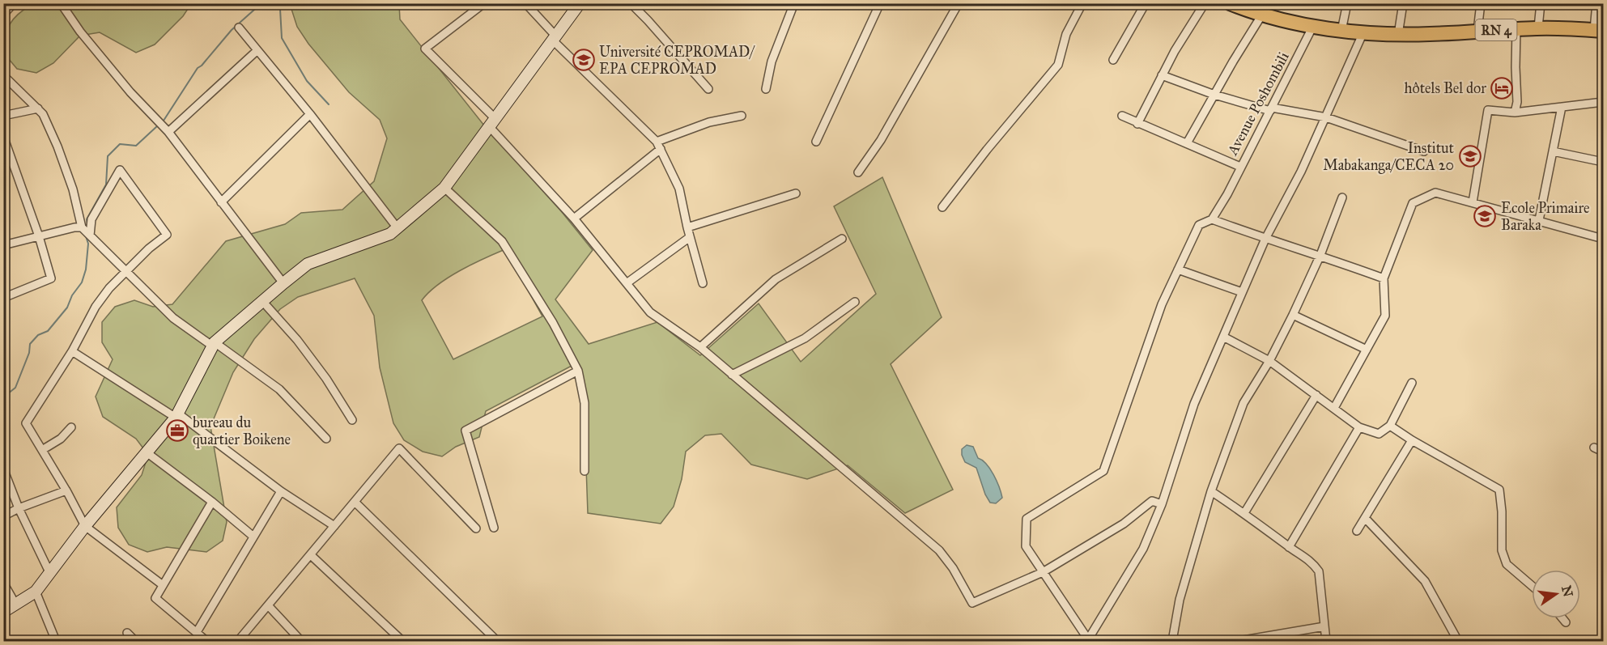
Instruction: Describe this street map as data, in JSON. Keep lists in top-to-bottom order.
{
  "streets": {
    "highway": ["RN 4"],
    "street": ["Avenue Poshombili"]
  },
  "crossings": [
    ["RN 4", "Avenue Poshombili"]
  ],
  "places": {
    "school or university": ["Université CEPROMAD/ EPA CEPROMAD", "Institut Mabakanga/CECA 20", "Ecole Primaire Baraka"],
    "hotel": ["hôtels Bel dor"],
    "office": ["bureau du quartier Boikene"]
  },
  "north": "right"
}
